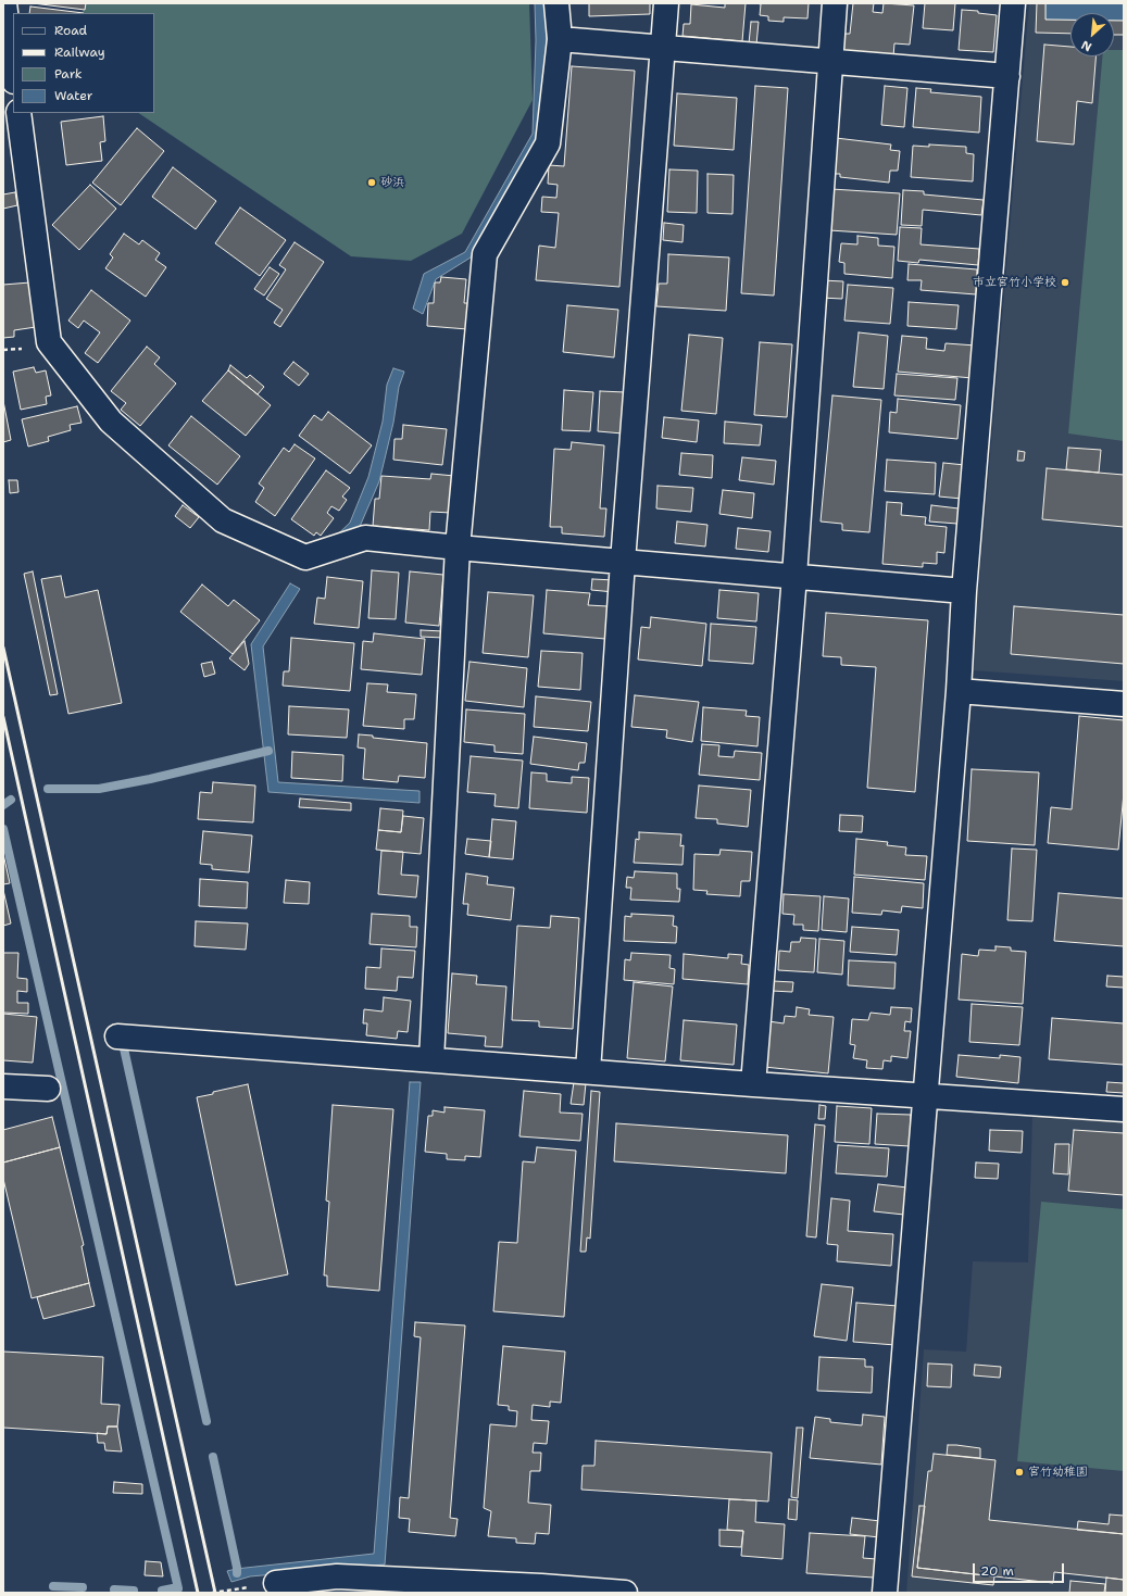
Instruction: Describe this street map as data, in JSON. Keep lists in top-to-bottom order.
{
  "places": ["砂浜", "市立宮竹小学校", "宮竹幼稚園"],
  "legend": [
    "Road",
    "Railway",
    "Park",
    "Water"
  ],
  "scale_bar": "20 m",
  "north": "bottom left"
}
